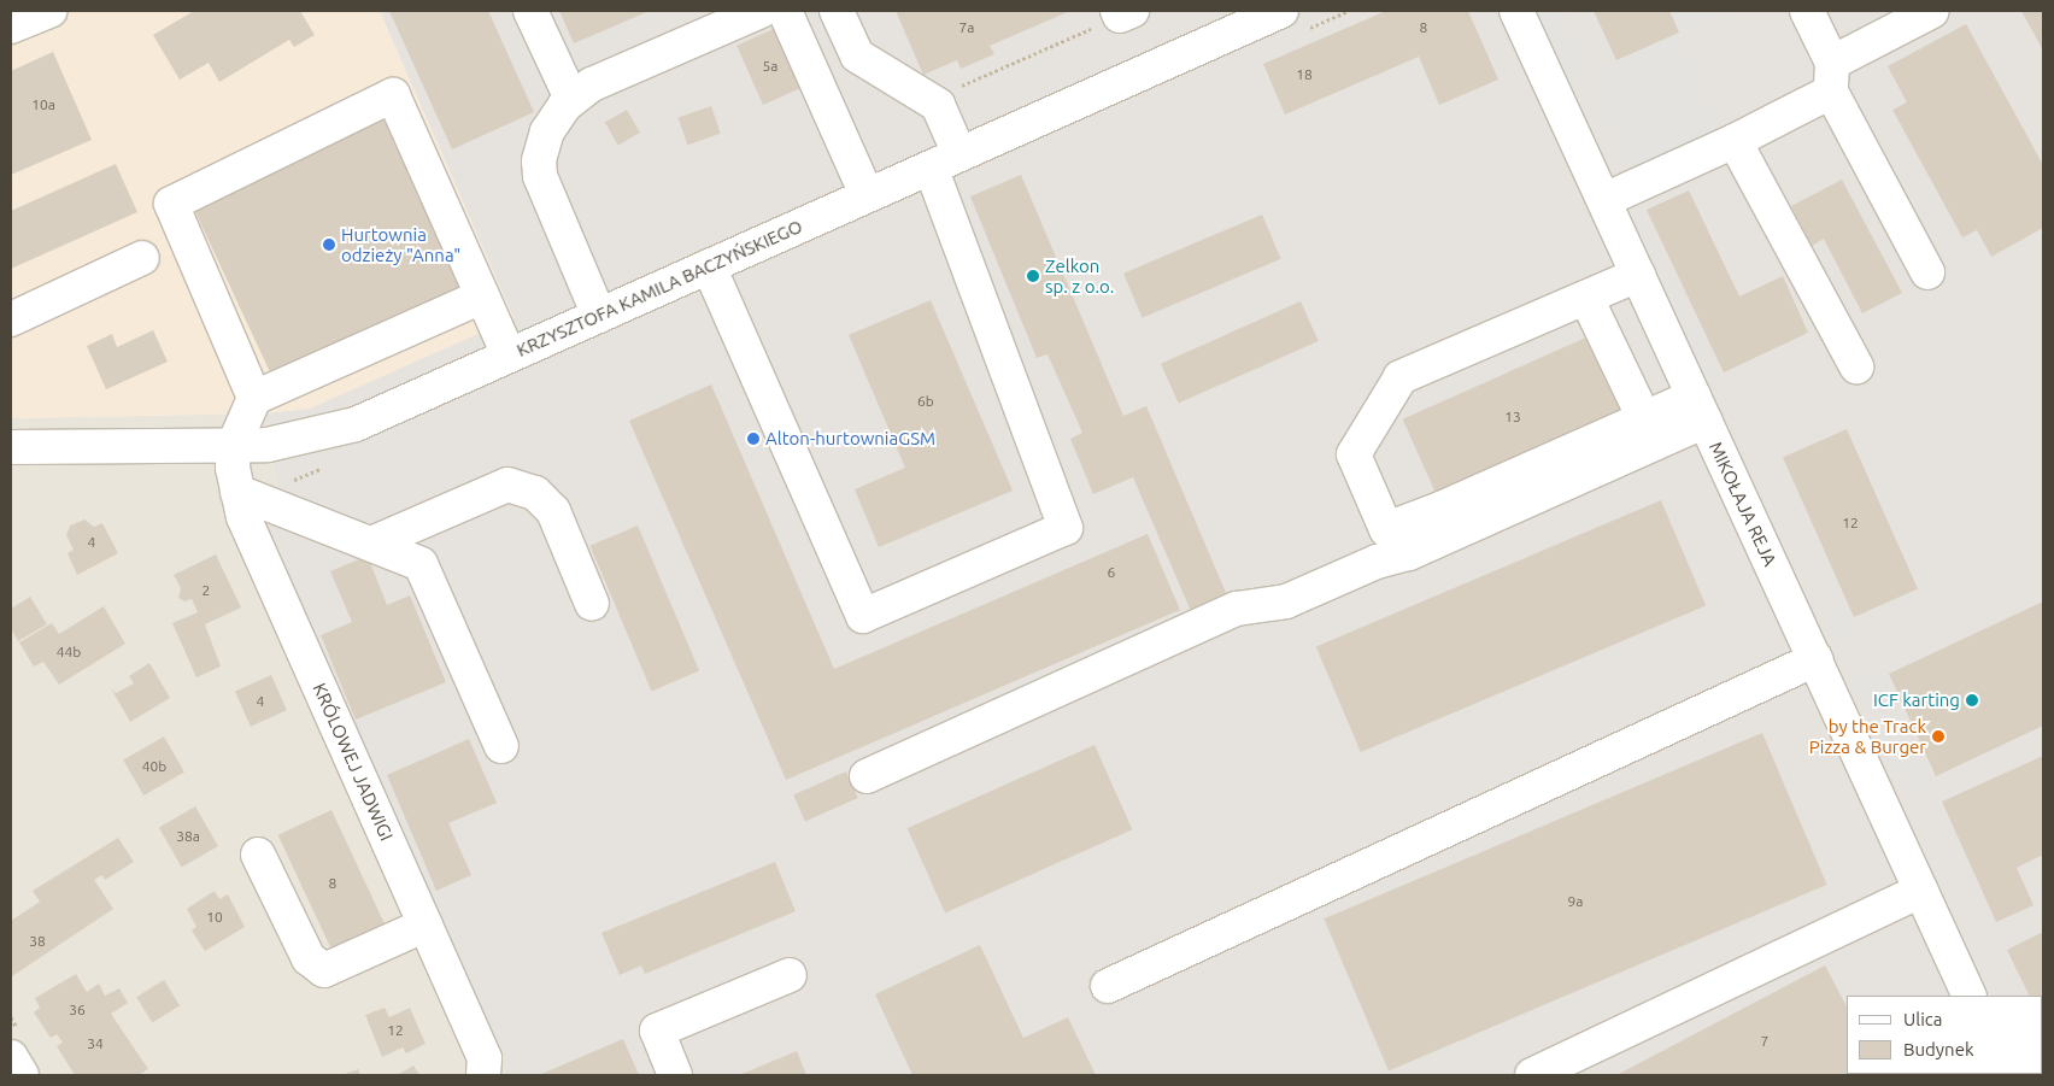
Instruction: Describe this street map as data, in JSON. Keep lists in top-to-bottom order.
{
  "streets": {
    "street": ["KRZYSZTOFA KAMILA BACZYŃSKIEGO", "MIKOŁAJA REJA", "KRÓLOWEJ JADWIGI"]
  },
  "crossings": [
    ["KRZYSZTOFA KAMILA BACZYŃSKIEGO", "KRÓLOWEJ JADWIGI"]
  ],
  "places": [
    "Hurtownia odzieży \"Anna\"",
    "Zelkon sp. z o.o.",
    "Alton-hurtowniaGSM",
    "ICF karting",
    "by the Track Pizza & Burger"
  ],
  "house_numbers": [
    "7a",
    "8",
    "5a",
    "18",
    "10a",
    "6b",
    "13",
    "12",
    "4",
    "6",
    "2",
    "44b",
    "4",
    "40b",
    "38a",
    "8",
    "9a",
    "10",
    "38",
    "36",
    "12",
    "7",
    "34"
  ],
  "legend": ["Ulica", "Budynek"]
}
